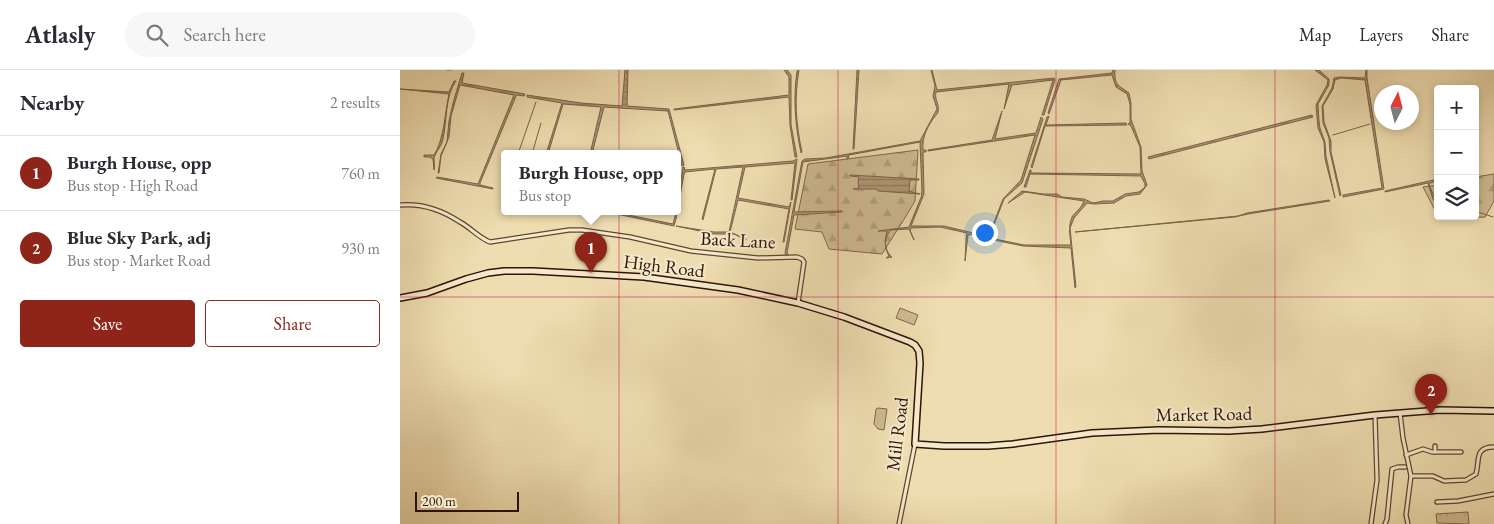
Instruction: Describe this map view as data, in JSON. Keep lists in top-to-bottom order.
{
  "streets": {
    "street": [
      "Back Lane",
      "High Road",
      "Market Road",
      "Mill Road"
    ]
  },
  "crossings": [
    ["Back Lane", "High Road"],
    ["High Road", "Mill Road"],
    ["Market Road", "Mill Road"]
  ],
  "scale_bar": "200 m",
  "north": "top",
  "page": {
    "header": "Atlasly",
    "search": "Search here",
    "nav": ["Map", "Layers", "Share"],
    "heading": ["Nearby", "2 results"],
    "map_buttons": ["+", "−"],
    "list": [
      {
        "mark": "1",
        "name": "Burgh House, opp",
        "note": "Bus stop · High Road",
        "value": "760 m"
      },
      {
        "mark": "2",
        "name": "Blue Sky Park, adj",
        "note": "Bus stop · Market Road",
        "value": "930 m"
      }
    ],
    "popup": ["Burgh House, opp", "Bus stop"],
    "pins": ["1", "2"],
    "buttons": ["Save", "Share"],
    "scale": "200 m"
  }
}
